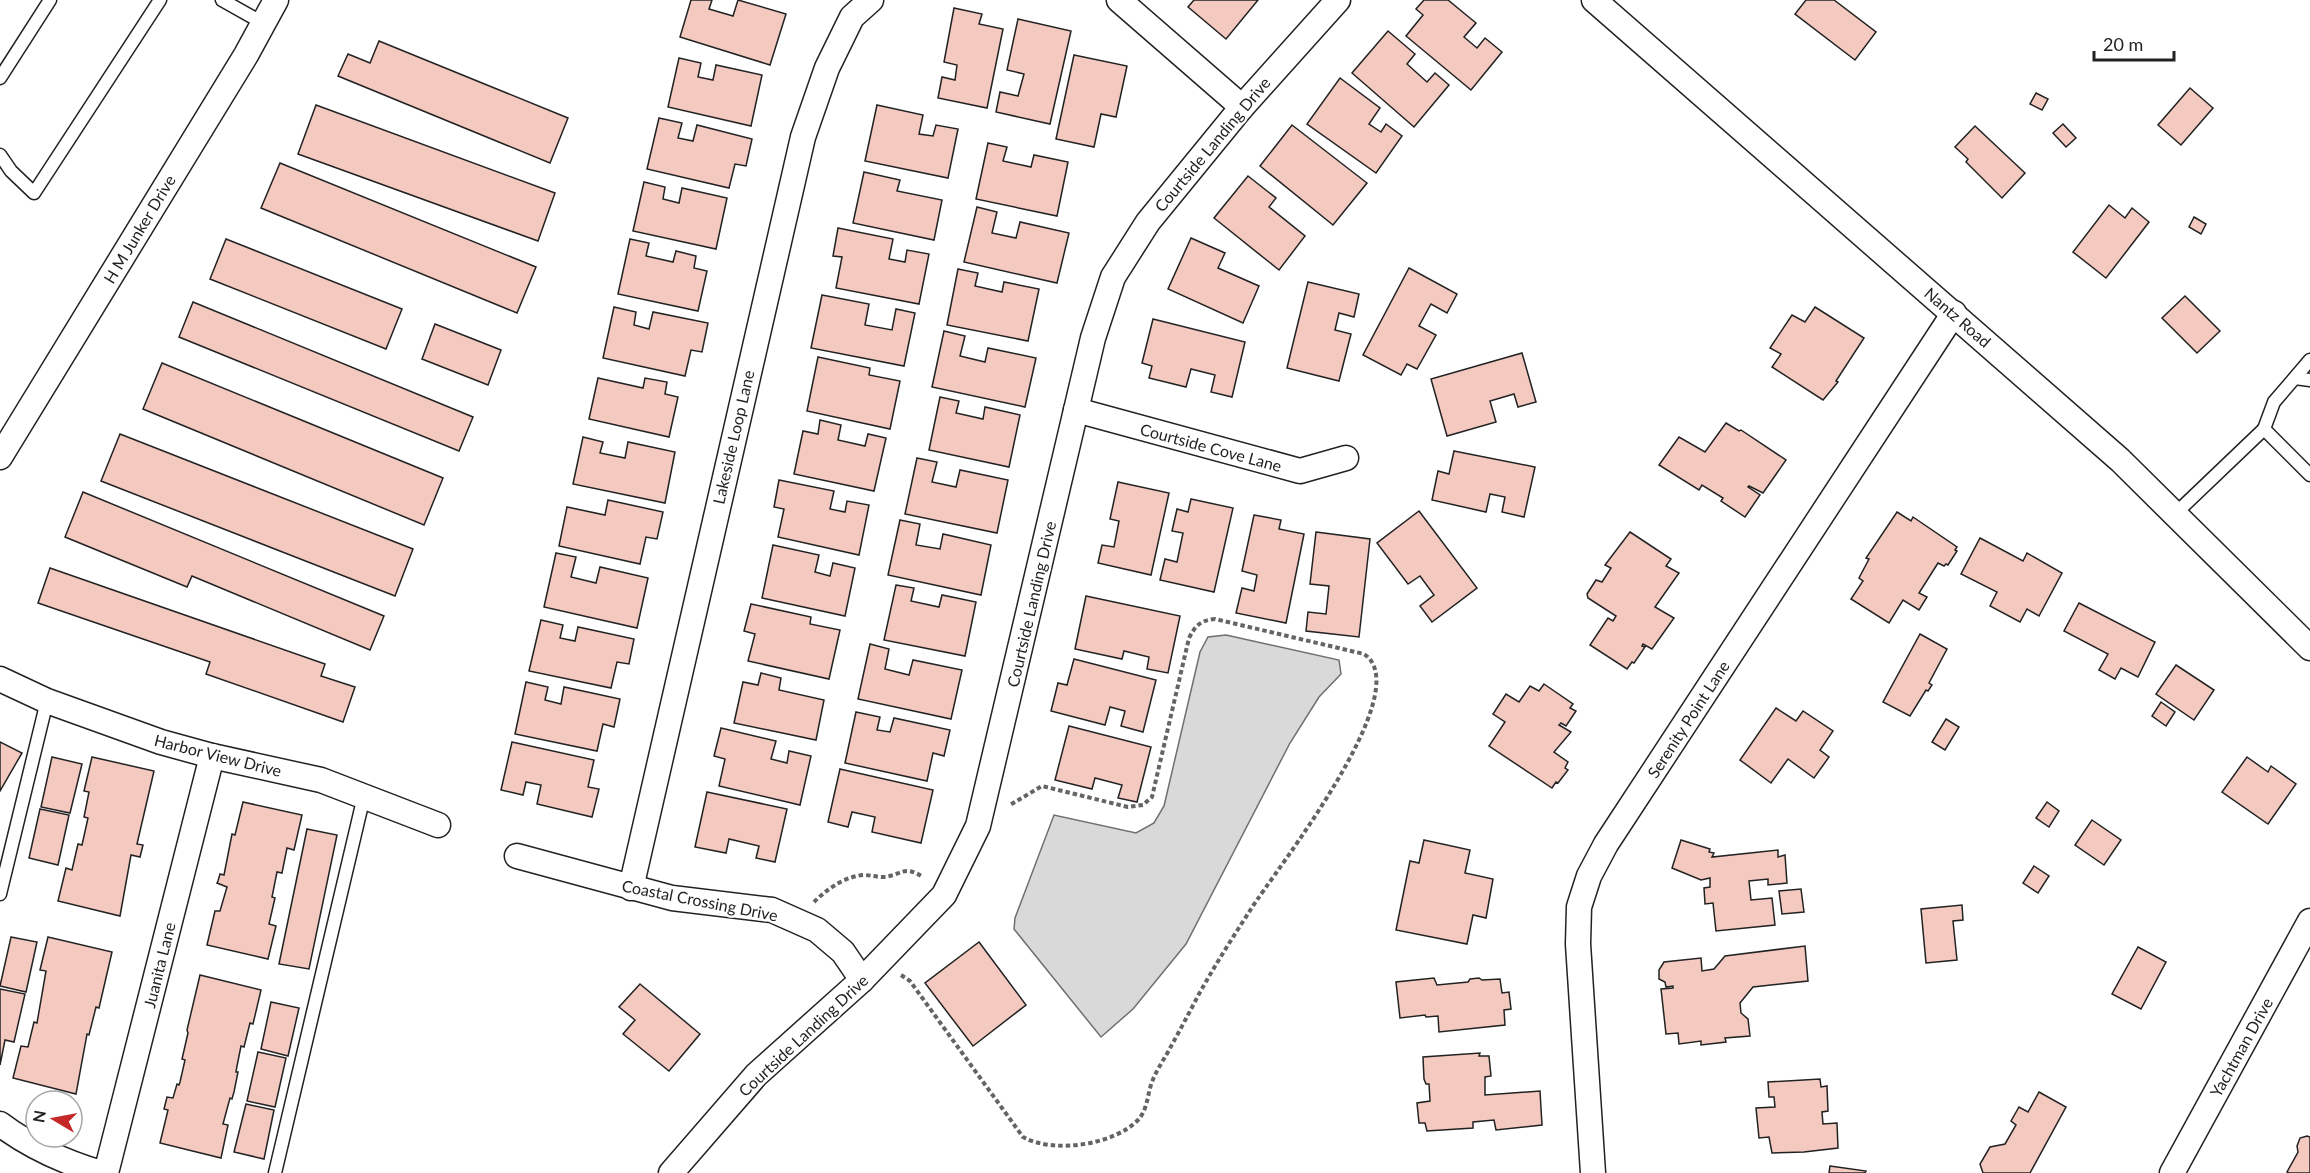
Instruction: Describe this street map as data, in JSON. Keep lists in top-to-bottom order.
{
  "streets": {
    "street": [
      "Courtside Landing Drive",
      "H M Junker Drive",
      "Nantz Road",
      "Lakeside Loop Lane",
      "Courtside Cove Lane",
      "Serenity Point Lane",
      "Harbor View Drive",
      "Coastal Crossing Drive",
      "Juanita Lane",
      "Yachtman Drive"
    ]
  },
  "crossings": [
    ["Courtside Landing Drive", "Courtside Cove Lane"],
    ["Courtside Landing Drive", "Coastal Crossing Drive"],
    ["Nantz Road", "Serenity Point Lane"],
    ["Lakeside Loop Lane", "Coastal Crossing Drive"],
    ["Harbor View Drive", "Juanita Lane"]
  ],
  "scale_bar": "20 m",
  "north": "left"
}
